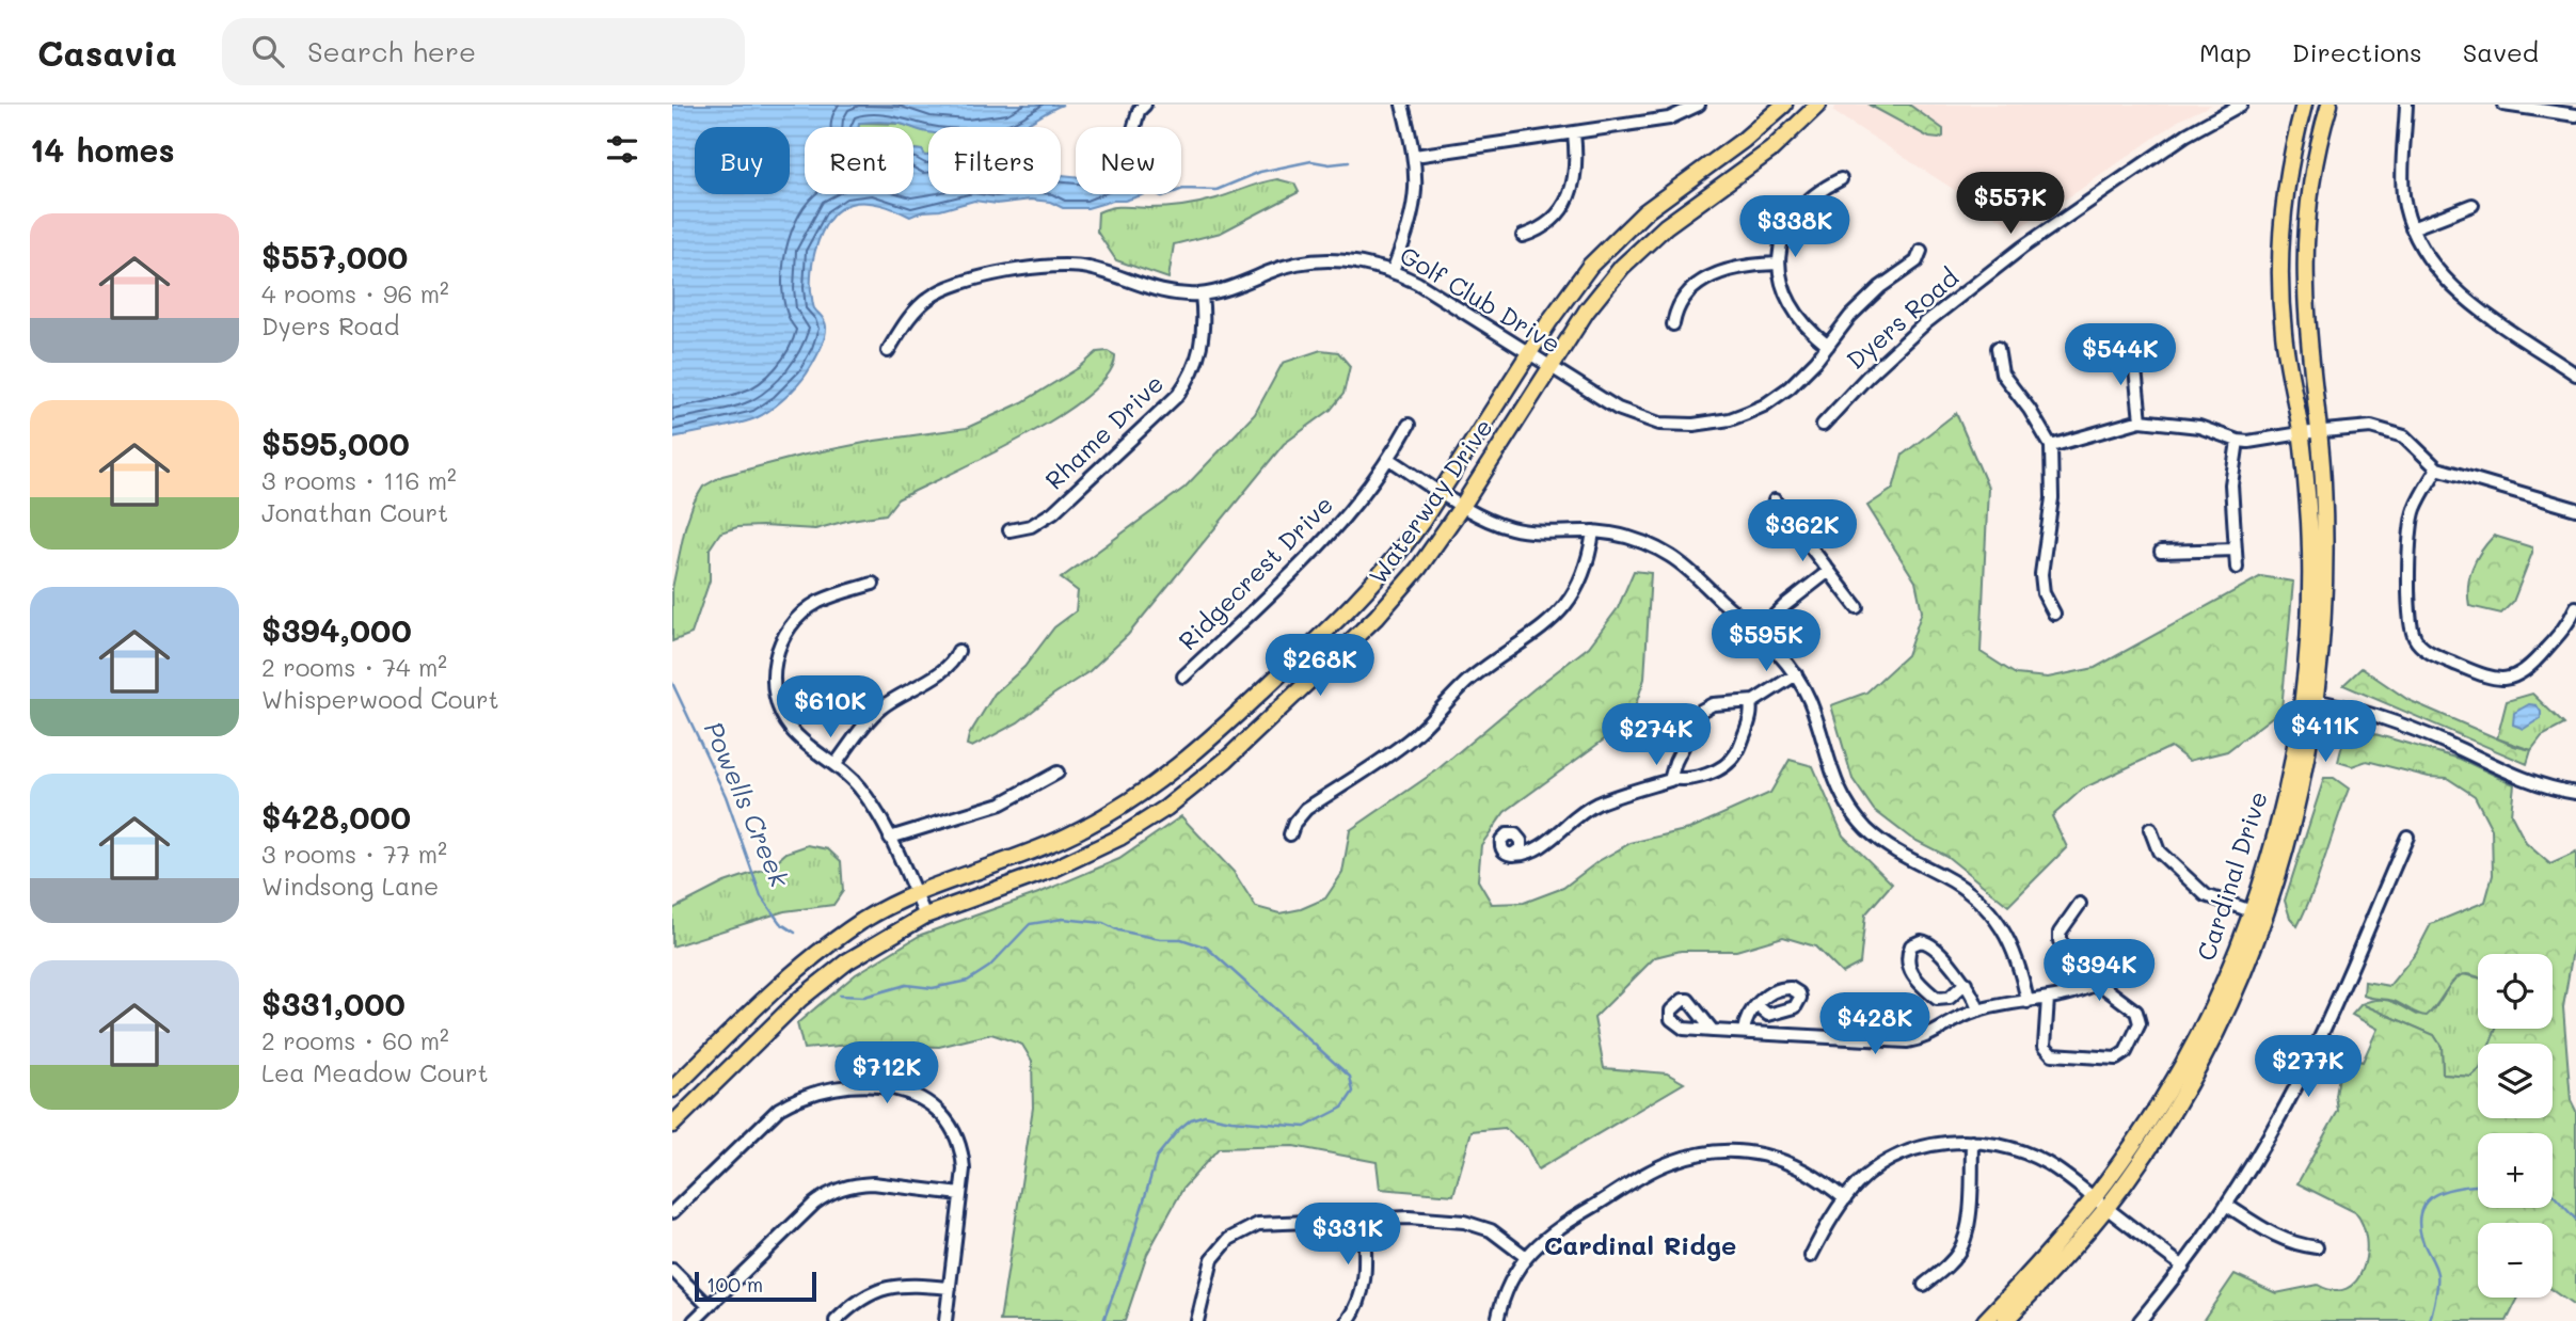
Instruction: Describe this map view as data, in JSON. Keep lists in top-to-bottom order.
{
  "streets": {
    "main road": ["Waterway Drive", "Cardinal Drive"],
    "street": [
      "Golf Club Drive",
      "Dyers Road",
      "Rhame Drive",
      "Ridgecrest Drive"
    ]
  },
  "crossings": [
    ["Golf Club Drive", "Rhame Drive"],
    ["Golf Club Drive", "Waterway Drive"]
  ],
  "districts": ["Cardinal Ridge"],
  "water": ["Powells Creek"],
  "scale_bar": "100 m",
  "page": {
    "header": "Casavia",
    "search": "Search here",
    "nav": ["Map", "Directions", "Saved"],
    "heading": "14 homes",
    "chip": [
      "Buy",
      "Rent",
      "Filters",
      "New"
    ],
    "price": [
      "$557K",
      "$338K",
      "$544K",
      "$362K",
      "$595K",
      "$268K",
      "$610K",
      "$411K",
      "$274K",
      "$394K",
      "$428K",
      "$277K",
      "$712K",
      "$331K"
    ],
    "list": [
      {
        "name": "$557,000",
        "note": "4 rooms · 96 m² · Dyers Road"
      },
      {
        "name": "$595,000",
        "note": "3 rooms · 116 m² · Jonathan Court"
      },
      {
        "name": "$394,000",
        "note": "2 rooms · 74 m² · Whisperwood Court"
      },
      {
        "name": "$428,000",
        "note": "3 rooms · 77 m² · Windsong Lane"
      },
      {
        "name": "$331,000",
        "note": "2 rooms · 60 m² · Lea Meadow Court"
      }
    ],
    "map_buttons": ["+", "−"],
    "scale": "100 m"
  }
}
